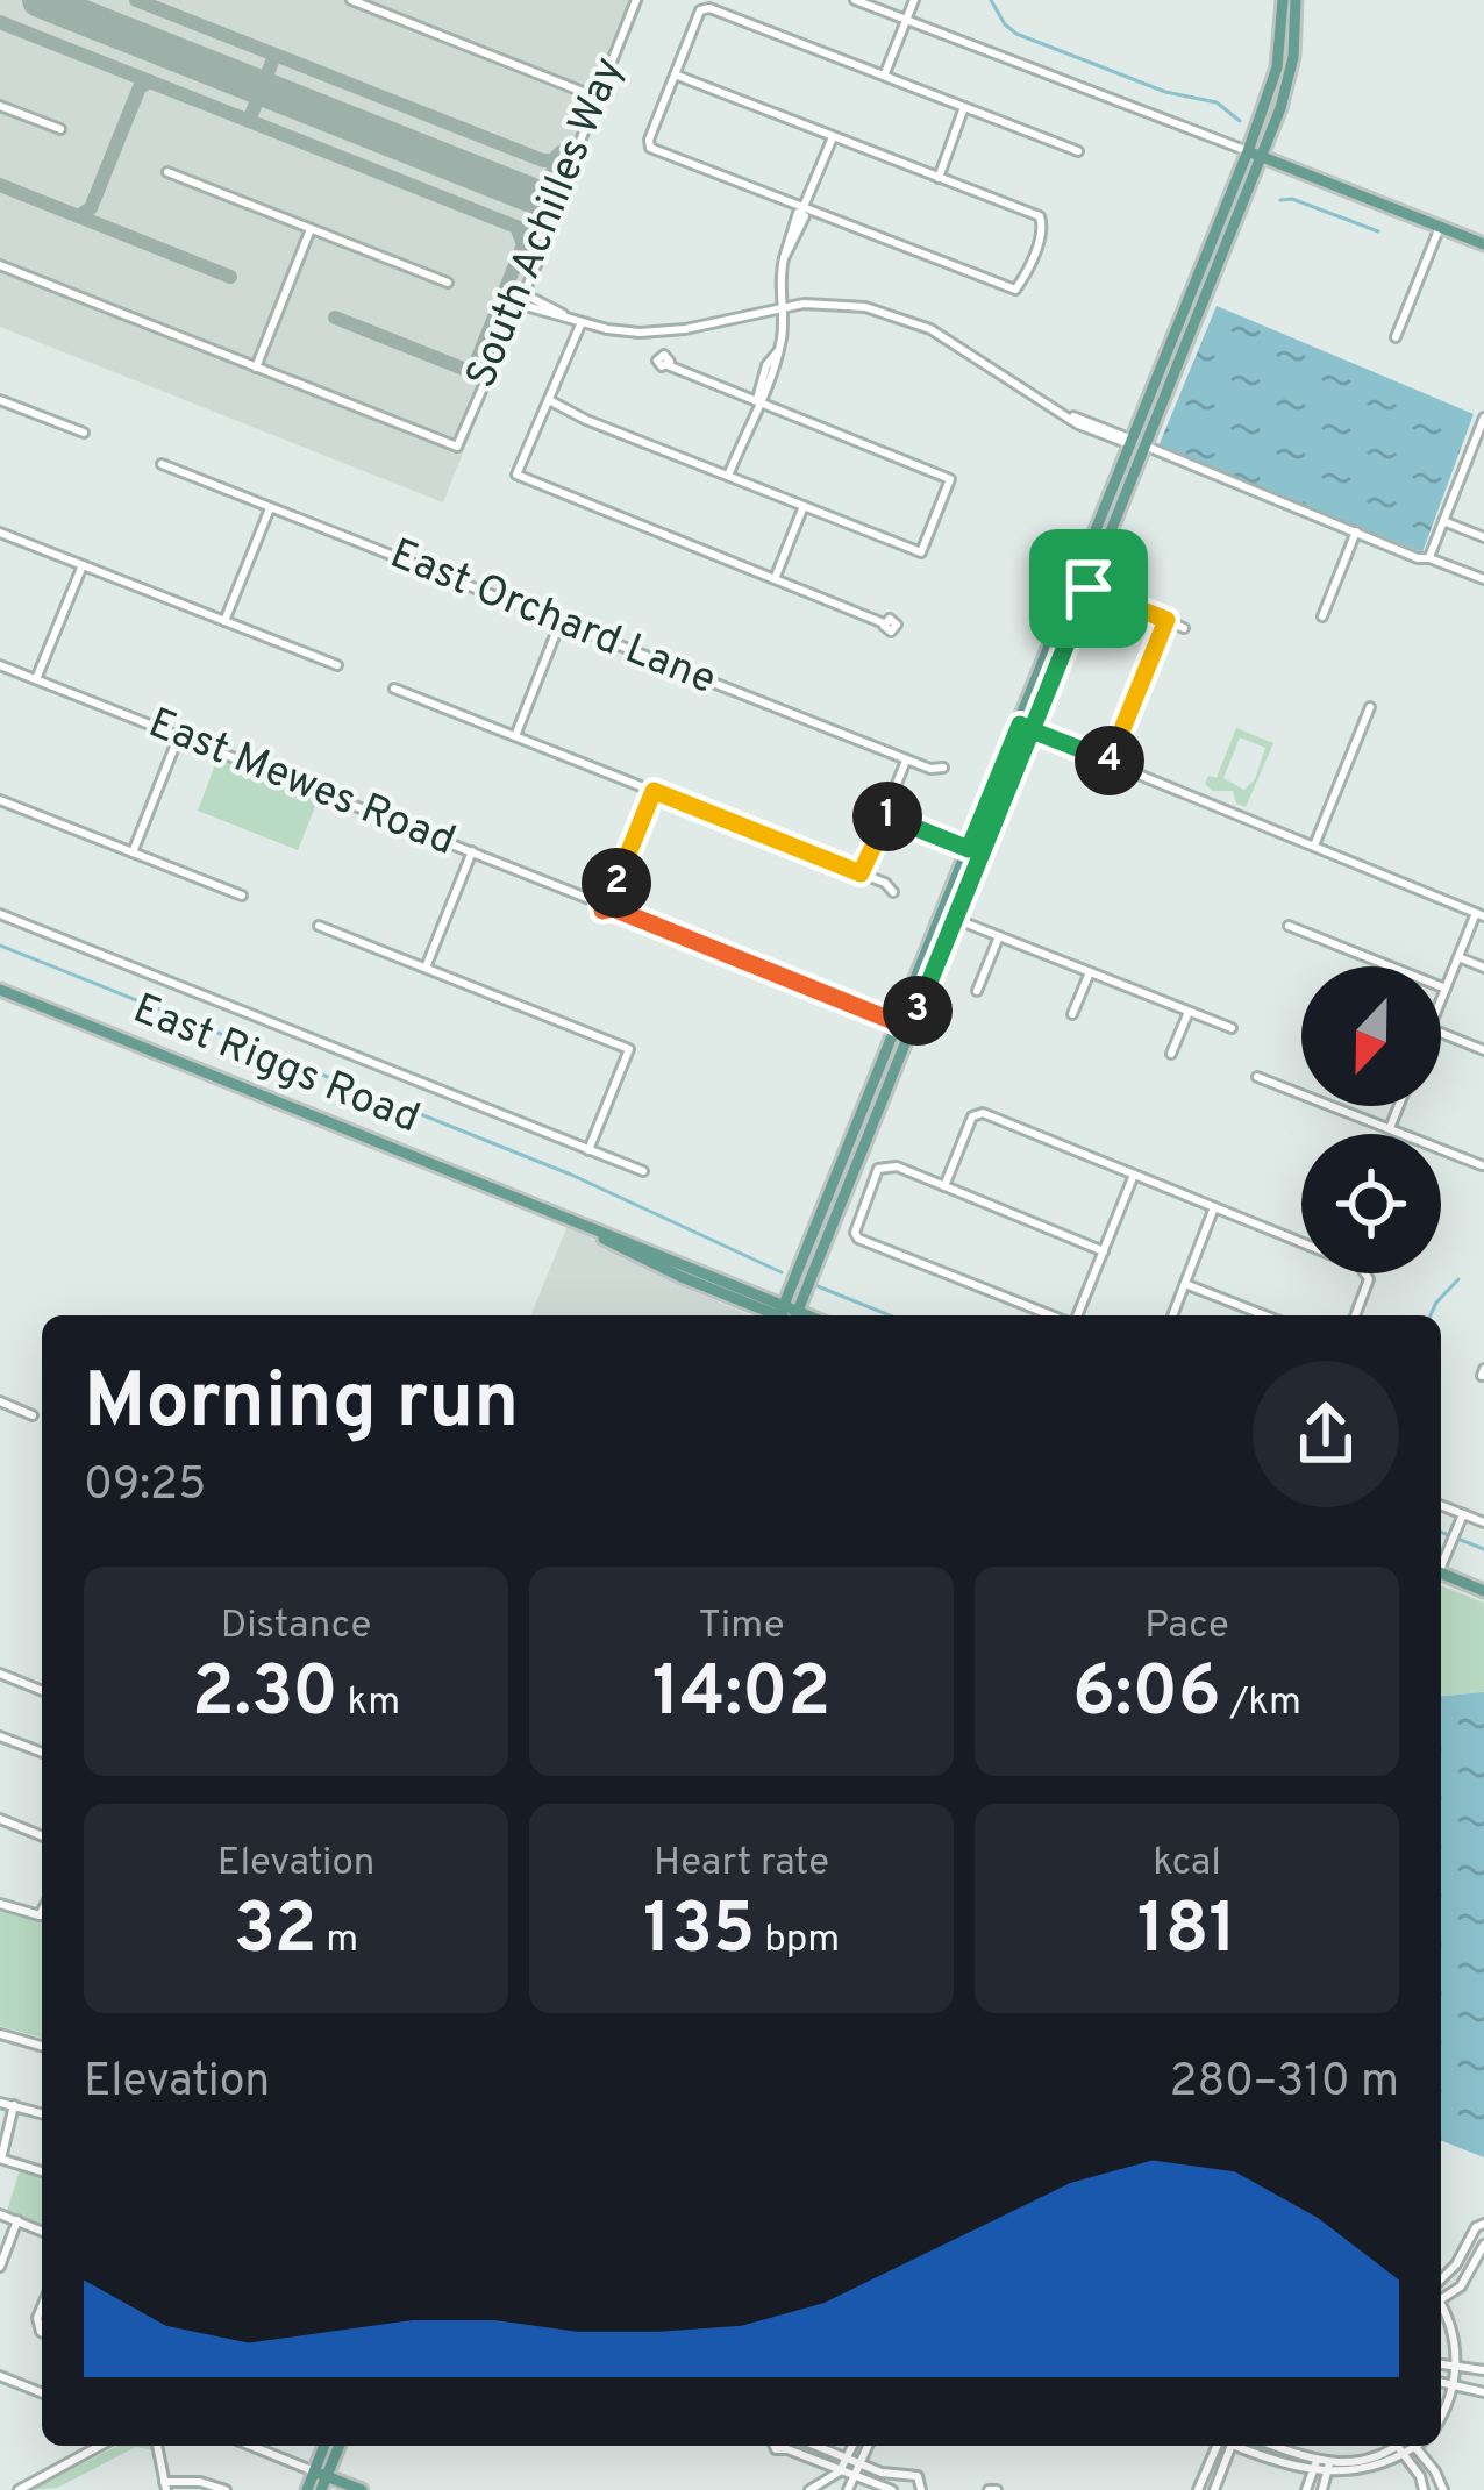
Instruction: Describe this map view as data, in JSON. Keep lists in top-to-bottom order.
{
  "streets": {
    "main road": ["East Riggs Road"],
    "street": ["South Achilles Way", "East Orchard Lane", "East Mewes Road"]
  },
  "north": "bottom",
  "page": {
    "pins": [
      "4",
      "1",
      "2",
      "3"
    ],
    "heading": ["Morning run", "09:25"],
    "stats": [
      ["Distance", "2.30 km"],
      ["Time", "14:02"],
      ["Pace", "6:06 /km"],
      ["Elevation", "32 m"],
      ["Heart rate", "135 bpm"],
      ["kcal", "181"]
    ],
    "chart": ["Elevation", "280–310 m"]
  }
}
